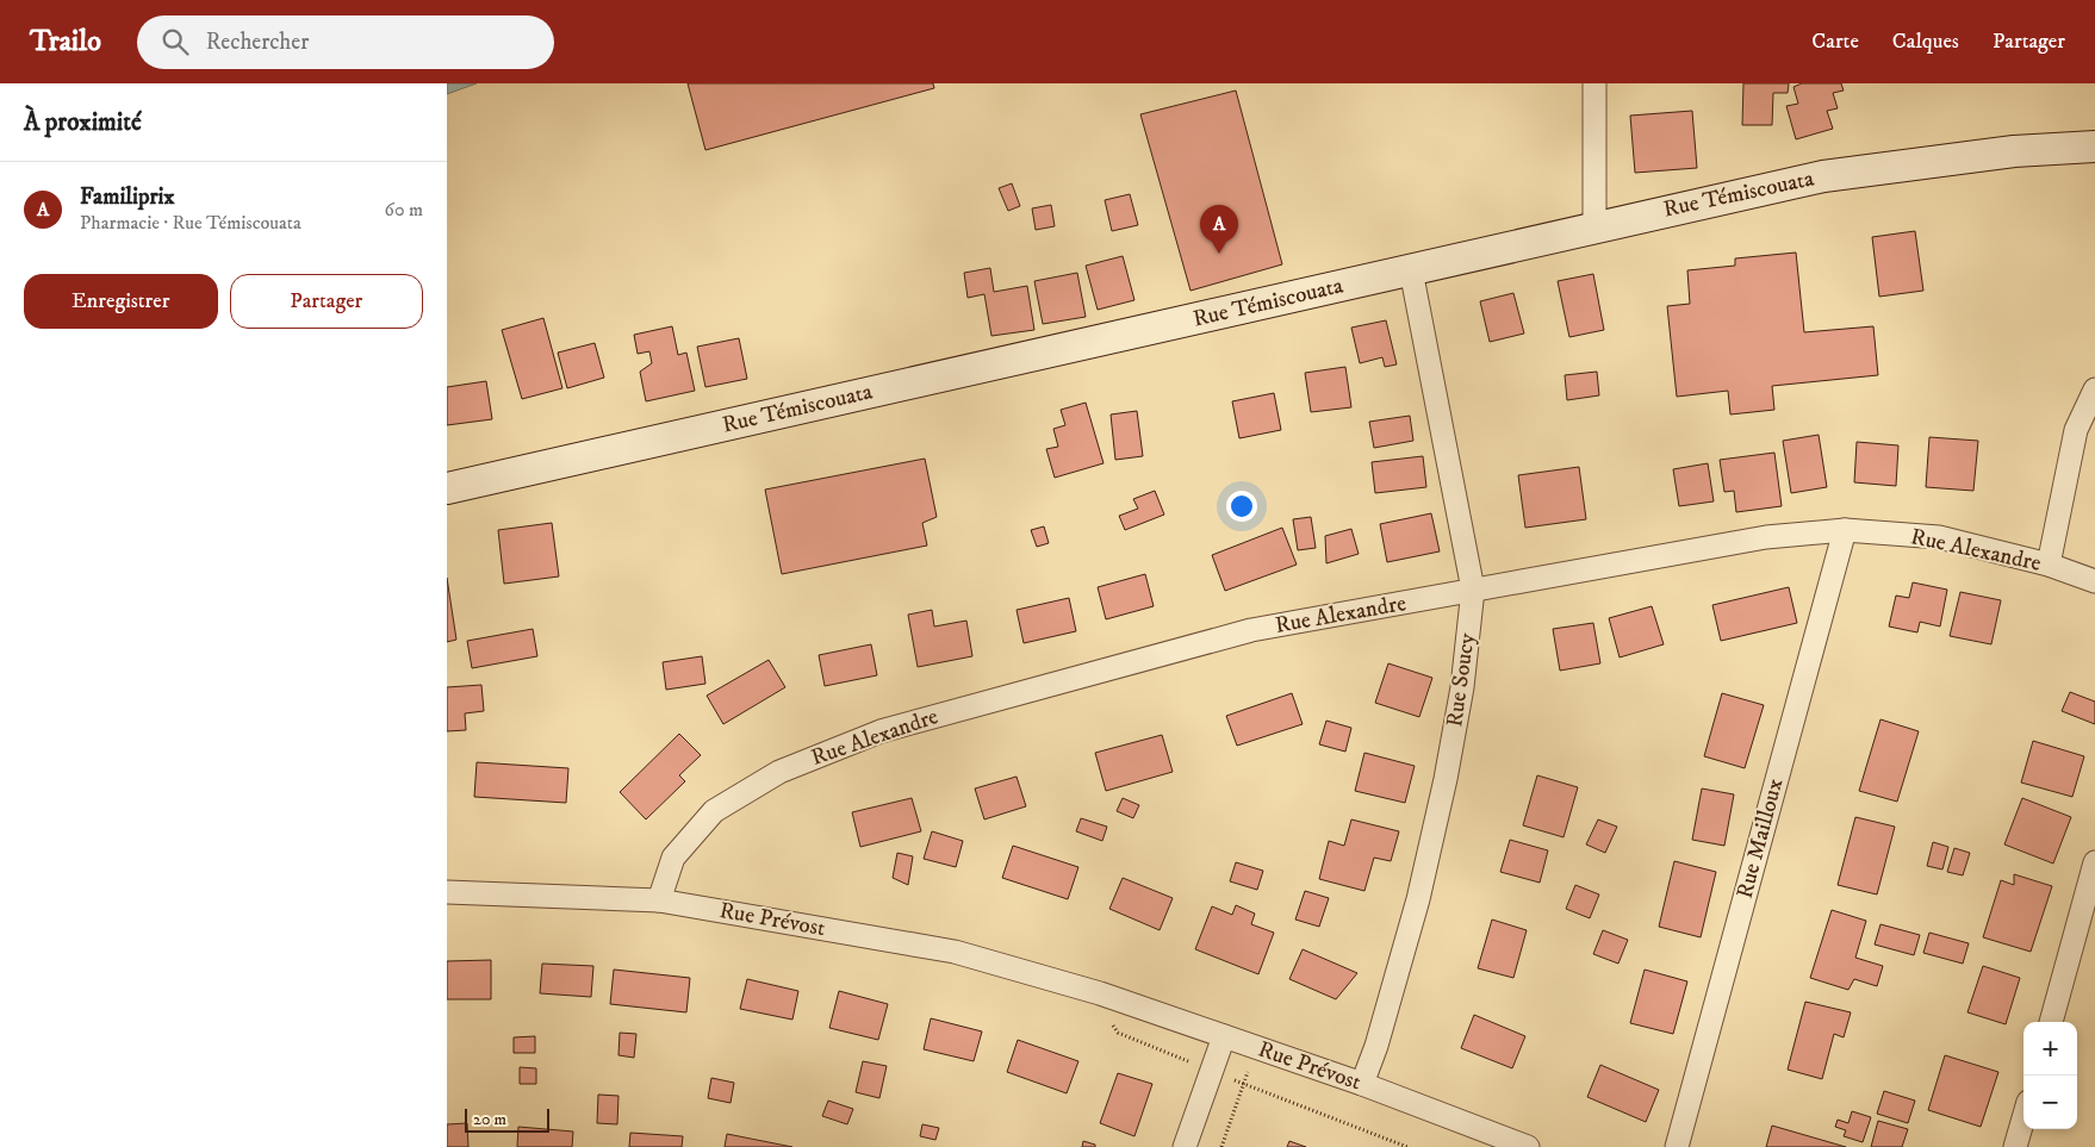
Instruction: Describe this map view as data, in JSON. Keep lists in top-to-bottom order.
{
  "streets": {
    "main road": ["Rue Témiscouata"],
    "street": [
      "Rue Alexandre",
      "Rue Soucy",
      "Rue Mailloux",
      "Rue Prévost"
    ]
  },
  "crossings": [
    ["Rue Témiscouata", "Rue Soucy"],
    ["Rue Alexandre", "Rue Soucy"],
    ["Rue Alexandre", "Rue Mailloux"],
    ["Rue Alexandre", "Rue Prévost"],
    ["Rue Soucy", "Rue Prévost"]
  ],
  "scale_bar": "20 m",
  "page": {
    "header": "Trailo",
    "search": "Rechercher",
    "nav": ["Carte", "Calques", "Partager"],
    "heading": "À proximité",
    "list": [
      {
        "mark": "A",
        "name": "Familiprix",
        "note": "Pharmacie · Rue Témiscouata",
        "value": "60 m"
      }
    ],
    "pins": "A",
    "buttons": ["Enregistrer", "Partager"],
    "map_buttons": ["+", "−"],
    "scale": "20 m"
  }
}
